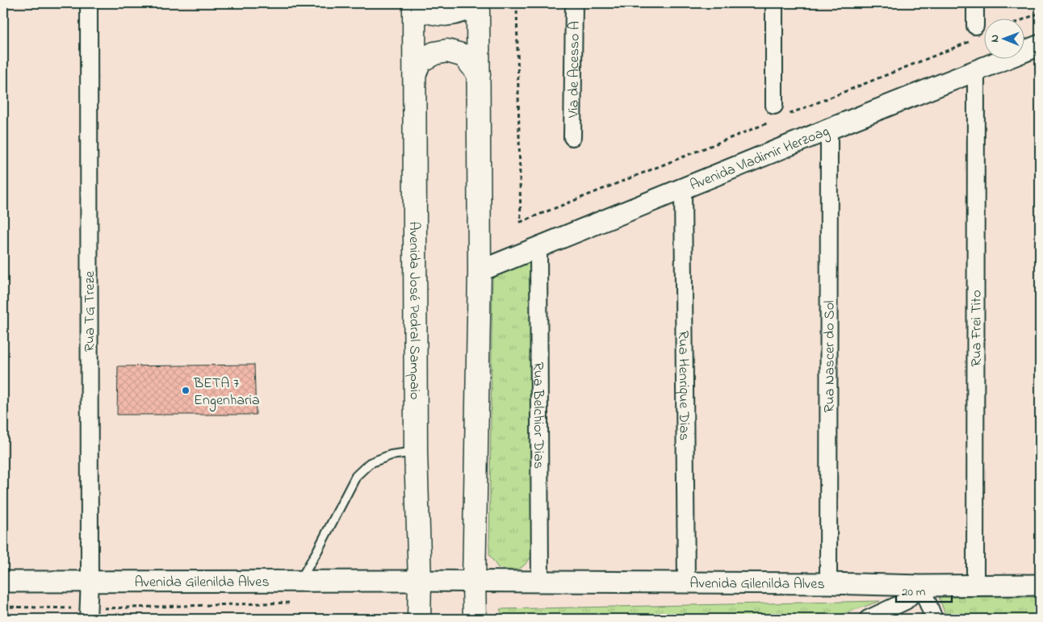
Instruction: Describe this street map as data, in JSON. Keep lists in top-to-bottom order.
{
  "streets": {
    "main road": ["Avenida José Pedral Sampaio"],
    "street": [
      "Via de Acesso A",
      "Avenida Vladimir Herzoag",
      "Rua TG Treze",
      "Rua Frei Tito",
      "Rua Nascer do Sol",
      "Rua Henrique Dias",
      "Rua Belchior Dias",
      "Avenida Gilenilda Alves"
    ]
  },
  "crossings": [
    ["Avenida Vladimir Herzoag", "Rua Frei Tito"],
    ["Avenida Vladimir Herzoag", "Rua Nascer do Sol"],
    ["Avenida Vladimir Herzoag", "Rua Henrique Dias"],
    ["Avenida Vladimir Herzoag", "Rua Belchior Dias"],
    ["Rua TG Treze", "Avenida Gilenilda Alves"],
    ["Avenida José Pedral Sampaio", "Avenida Gilenilda Alves"],
    ["Rua Frei Tito", "Avenida Gilenilda Alves"],
    ["Rua Nascer do Sol", "Avenida Gilenilda Alves"],
    ["Rua Henrique Dias", "Avenida Gilenilda Alves"],
    ["Rua Belchior Dias", "Avenida Gilenilda Alves"]
  ],
  "places": ["BETA 7 Engenharia"],
  "scale_bar": "20 m",
  "north": "left"
}
